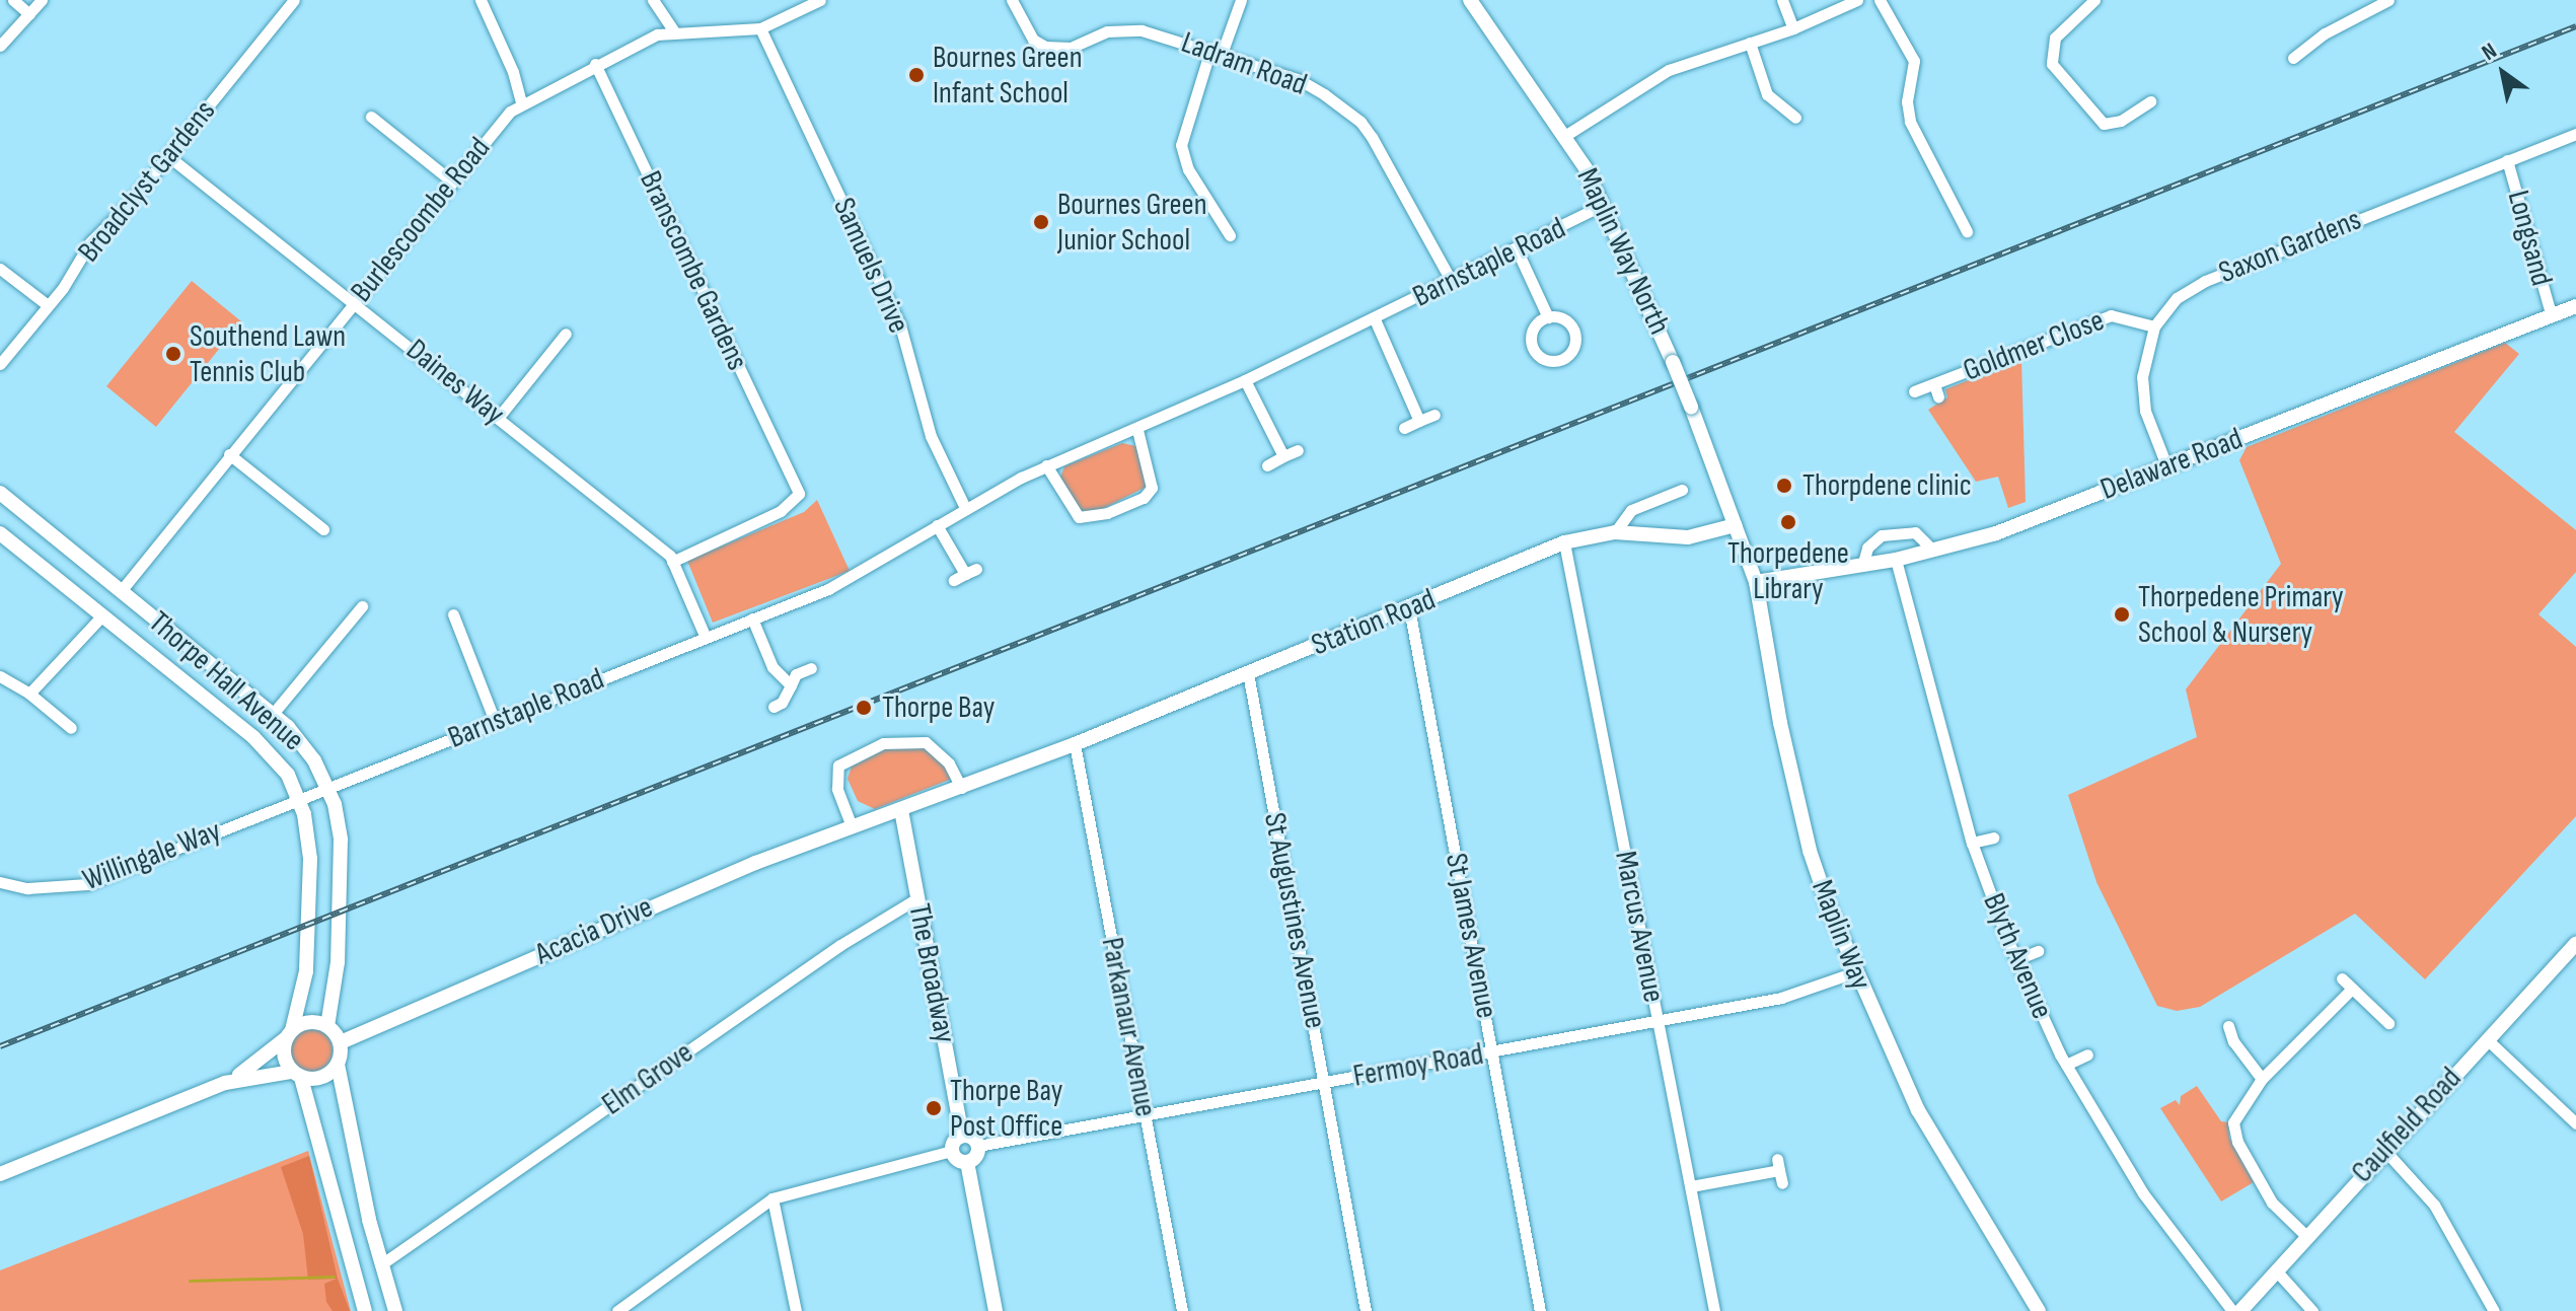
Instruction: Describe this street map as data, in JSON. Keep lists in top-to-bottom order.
{
  "streets": {
    "street": [
      "Ladram Road",
      "Broadclyst Gardens",
      "Burlescoombe Road",
      "Longsand",
      "Saxon Gardens",
      "Maplin Way North",
      "Barnstaple Road",
      "Samuels Drive",
      "Branscombe Gardens",
      "Goldmer Close",
      "Daines Way",
      "Delaware Road",
      "Station Road",
      "Thorpe Hall Avenue",
      "Willingale Way",
      "St Augustines Avenue",
      "Marcus Avenue",
      "Acacia Drive",
      "Maplin Way",
      "St James Avenue",
      "Blyth Avenue",
      "The Broadway",
      "Parkanaur Avenue",
      "Fermoy Road",
      "Elm Grove",
      "Caulfield Road"
    ]
  },
  "crossings": [
    ["Ladram Road", "Barnstaple Road"],
    ["Broadclyst Gardens", "Daines Way"],
    ["Burlescoombe Road", "Samuels Drive"],
    ["Burlescoombe Road", "Branscombe Gardens"],
    ["Burlescoombe Road", "Daines Way"],
    ["Burlescoombe Road", "Thorpe Hall Avenue"],
    ["Longsand", "Saxon Gardens"],
    ["Longsand", "Delaware Road"],
    ["Saxon Gardens", "Goldmer Close"],
    ["Saxon Gardens", "Delaware Road"],
    ["Maplin Way North", "Barnstaple Road"],
    ["Maplin Way North", "Station Road"],
    ["Maplin Way North", "Maplin Way"],
    ["Barnstaple Road", "Samuels Drive"],
    ["Barnstaple Road", "Daines Way"],
    ["Barnstaple Road", "Thorpe Hall Avenue"],
    ["Barnstaple Road", "Willingale Way"],
    ["Branscombe Gardens", "Daines Way"],
    ["Delaware Road", "Maplin Way"],
    ["Delaware Road", "Blyth Avenue"],
    ["Station Road", "St Augustines Avenue"],
    ["Station Road", "Marcus Avenue"],
    ["Station Road", "Acacia Drive"],
    ["Station Road", "Maplin Way"],
    ["Station Road", "St James Avenue"],
    ["Thorpe Hall Avenue", "Willingale Way"],
    ["Thorpe Hall Avenue", "Acacia Drive"],
    ["St Augustines Avenue", "Fermoy Road"],
    ["Marcus Avenue", "Fermoy Road"],
    ["Acacia Drive", "The Broadway"],
    ["Acacia Drive", "Parkanaur Avenue"],
    ["Maplin Way", "Fermoy Road"],
    ["St James Avenue", "Fermoy Road"],
    ["The Broadway", "Elm Grove"],
    ["Parkanaur Avenue", "Fermoy Road"]
  ],
  "places": [
    "Bournes Green Infant School",
    "Bournes Green Junior School",
    "Southend Lawn Tennis Club",
    "Thorpdene clinic",
    "Thorpedene Library",
    "Thorpedene Primary School & Nursery",
    "Thorpe Bay",
    "Thorpe Bay Post Office"
  ],
  "north": "top left"
}
